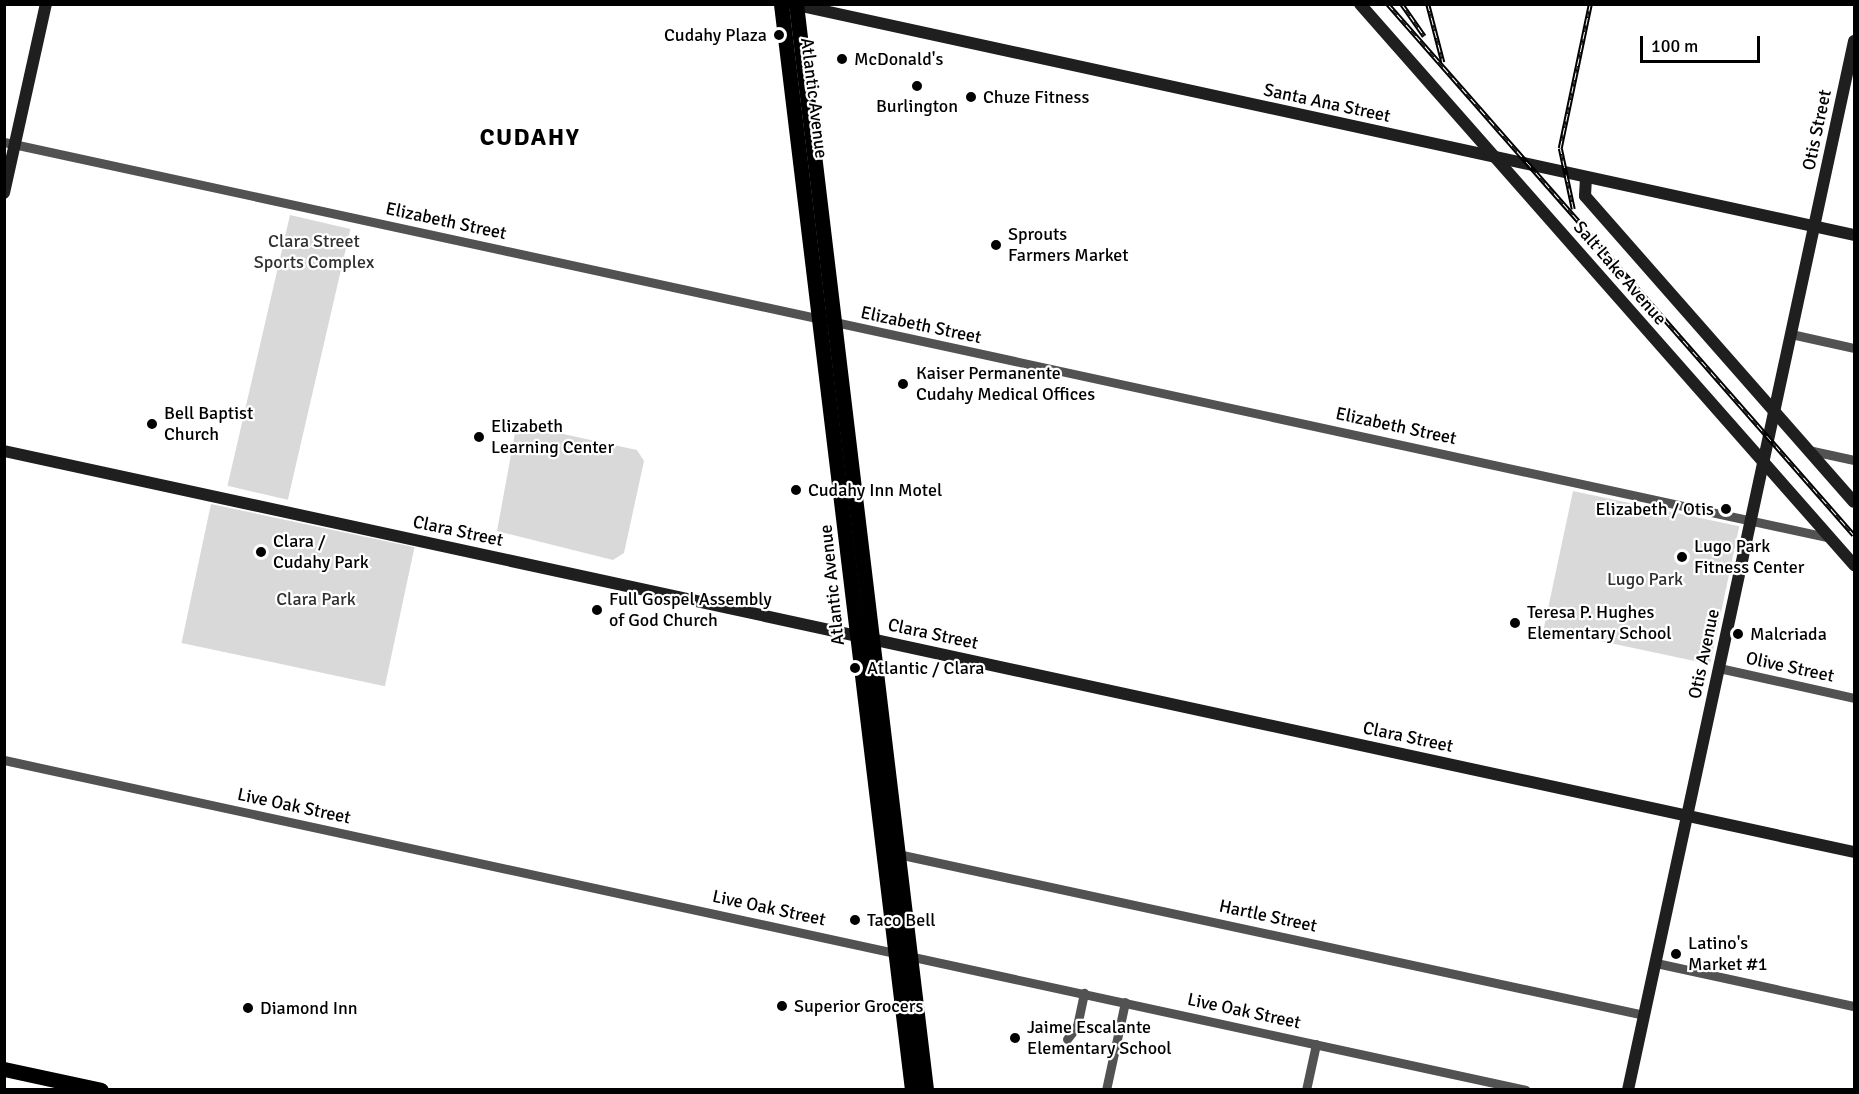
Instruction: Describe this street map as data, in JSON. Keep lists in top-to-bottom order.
{
  "streets": {
    "main road": ["Atlantic Avenue"],
    "street": [
      "Santa Ana Street",
      "Otis Street",
      "Elizabeth Street",
      "Salt Lake Avenue",
      "Clara Street",
      "Otis Avenue",
      "Olive Street",
      "Live Oak Street",
      "Hartle Street"
    ]
  },
  "crossings": [
    ["Atlantic Avenue", "Santa Ana Street"],
    ["Atlantic Avenue", "Elizabeth Street"],
    ["Atlantic Avenue", "Clara Street"],
    ["Atlantic Avenue", "Live Oak Street"],
    ["Atlantic Avenue", "Hartle Street"],
    ["Santa Ana Street", "Otis Street"],
    ["Santa Ana Street", "Salt Lake Avenue"],
    ["Santa Ana Street", "Otis Avenue"],
    ["Otis Street", "Otis Avenue"],
    ["Elizabeth Street", "Salt Lake Avenue"],
    ["Elizabeth Street", "Otis Avenue"],
    ["Salt Lake Avenue", "Otis Avenue"],
    ["Clara Street", "Otis Avenue"],
    ["Otis Avenue", "Olive Street"],
    ["Otis Avenue", "Hartle Street"]
  ],
  "districts": ["CUDAHY"],
  "parks": ["Clara Street Sports Complex", "Lugo Park", "Clara Park"],
  "places": [
    "Cudahy Plaza",
    "McDonald's",
    "Burlington",
    "Chuze Fitness",
    "Sprouts Farmers Market",
    "Kaiser Permanente Cudahy Medical Offices",
    "Bell Baptist Church",
    "Elizabeth Learning Center",
    "Cudahy Inn Motel",
    "Elizabeth / Otis",
    "Clara / Cudahy Park",
    "Lugo Park Fitness Center",
    "Full Gospel Assembly of God Church",
    "Teresa P. Hughes Elementary School",
    "Malcriada",
    "Atlantic / Clara",
    "Taco Bell",
    "Latino's Market #1",
    "Superior Grocers",
    "Diamond Inn",
    "Jaime Escalante Elementary School"
  ],
  "scale_bar": "100 m"
}
